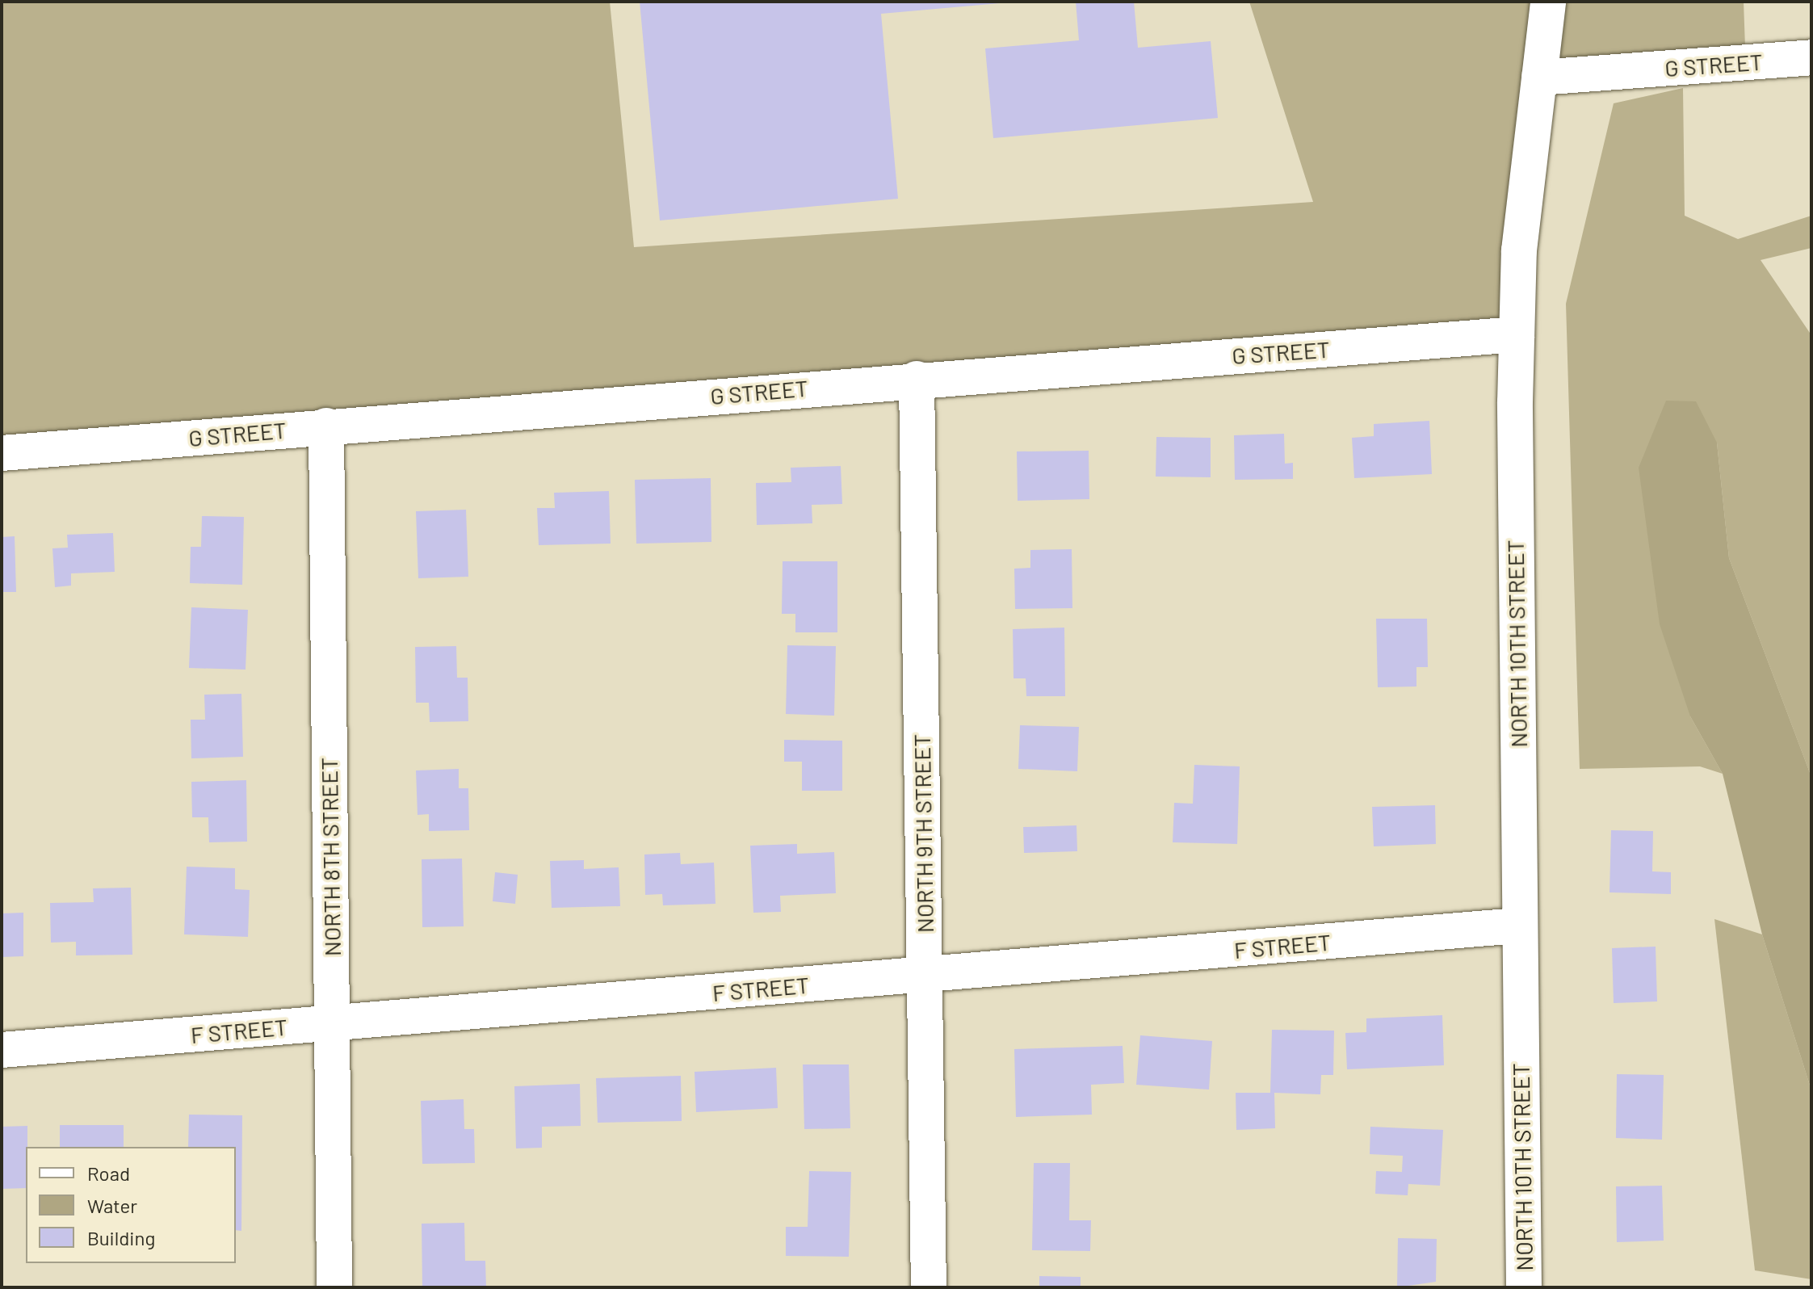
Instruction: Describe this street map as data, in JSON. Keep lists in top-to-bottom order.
{
  "streets": {
    "street": [
      "G STREET",
      "NORTH 10TH STREET",
      "NORTH 9TH STREET",
      "NORTH 8TH STREET",
      "F STREET"
    ]
  },
  "crossings": [
    ["G STREET", "NORTH 10TH STREET"],
    ["G STREET", "NORTH 9TH STREET"],
    ["G STREET", "NORTH 8TH STREET"],
    ["NORTH 10TH STREET", "F STREET"],
    ["NORTH 9TH STREET", "F STREET"],
    ["NORTH 8TH STREET", "F STREET"]
  ],
  "legend": ["Road", "Water", "Building"]
}
